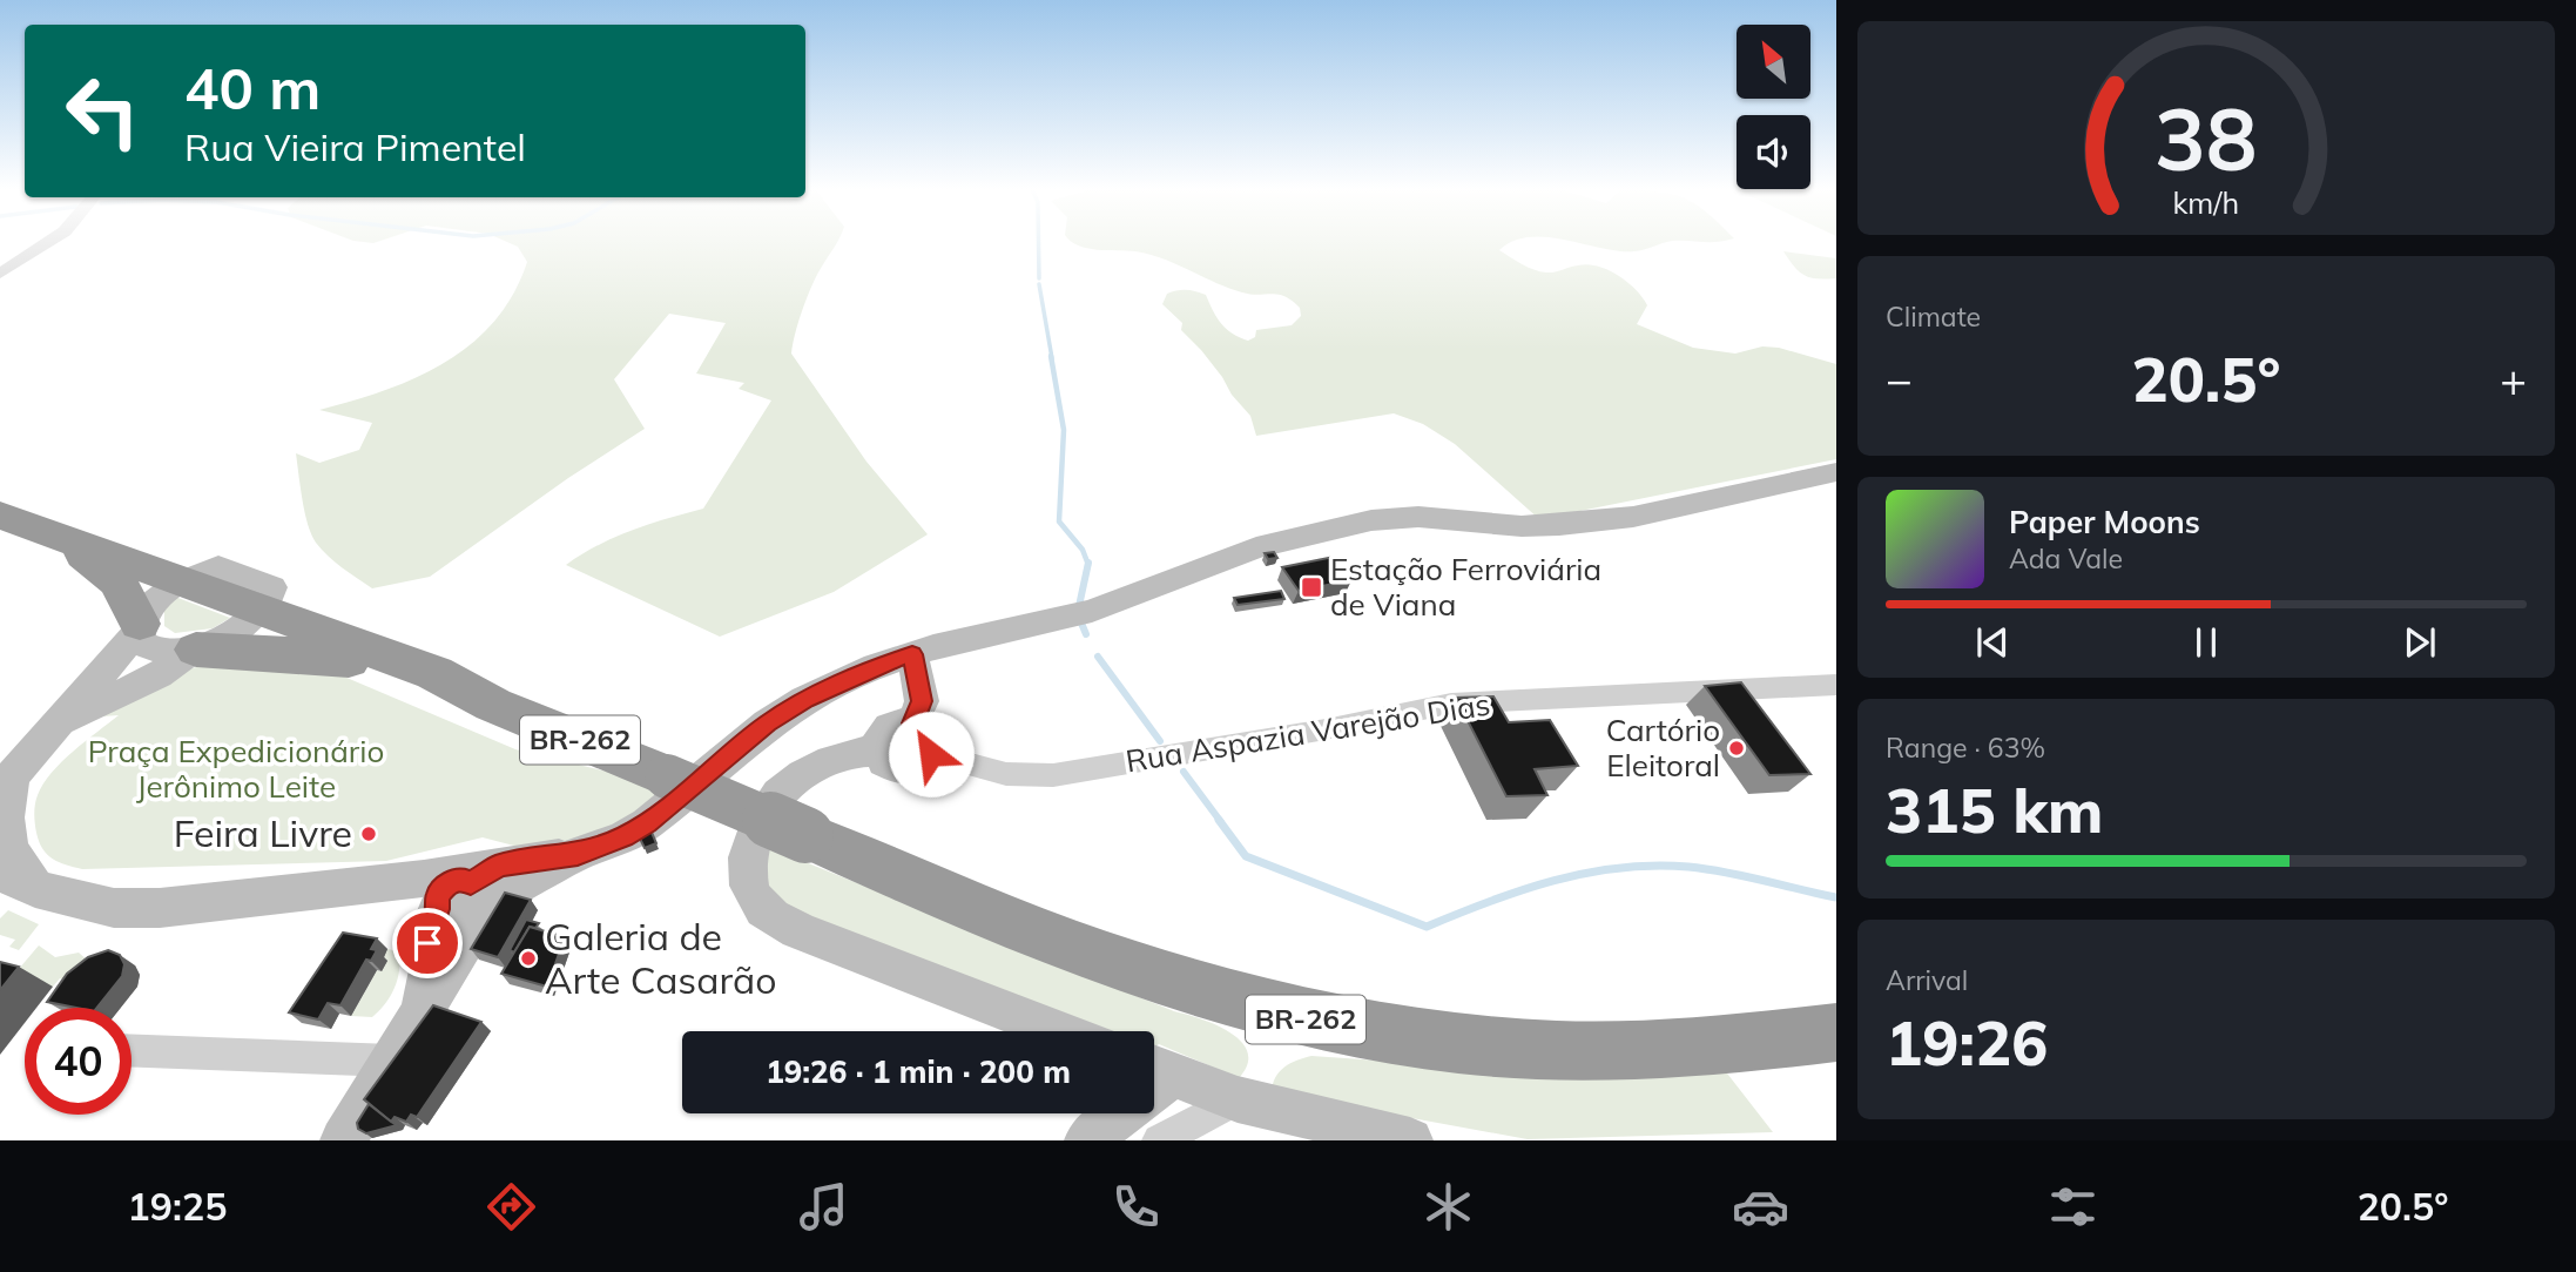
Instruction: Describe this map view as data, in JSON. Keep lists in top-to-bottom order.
{
  "streets": {
    "highway": ["BR-262"],
    "street": ["Rua Aspazia Varejão Dias"]
  },
  "parks": ["Praça Expedicionário Jerônimo Leite"],
  "places": {
    "transit": ["Estação Ferroviária de Viana"],
    "other": ["Cartório Eleitoral", "Feira Livre", "Galeria de Arte Casarão"]
  },
  "north": "top left",
  "page": {
    "turn": ["40 m", "Rua Vieira Pimentel"],
    "tile": [
      "Climate",
      ["Range · 63%", "315 km"],
      ["Arrival", "19:26"]
    ],
    "heat": ["−", "20.5°", "+"],
    "song": ["Paper Moons", "Ada Vale"],
    "limit": "40",
    "trip": "19:26 · 1 min · 200 m",
    "tabs": ["19:25", "20.5°"],
    "gauge": ["38", "km/h"]
  }
}
